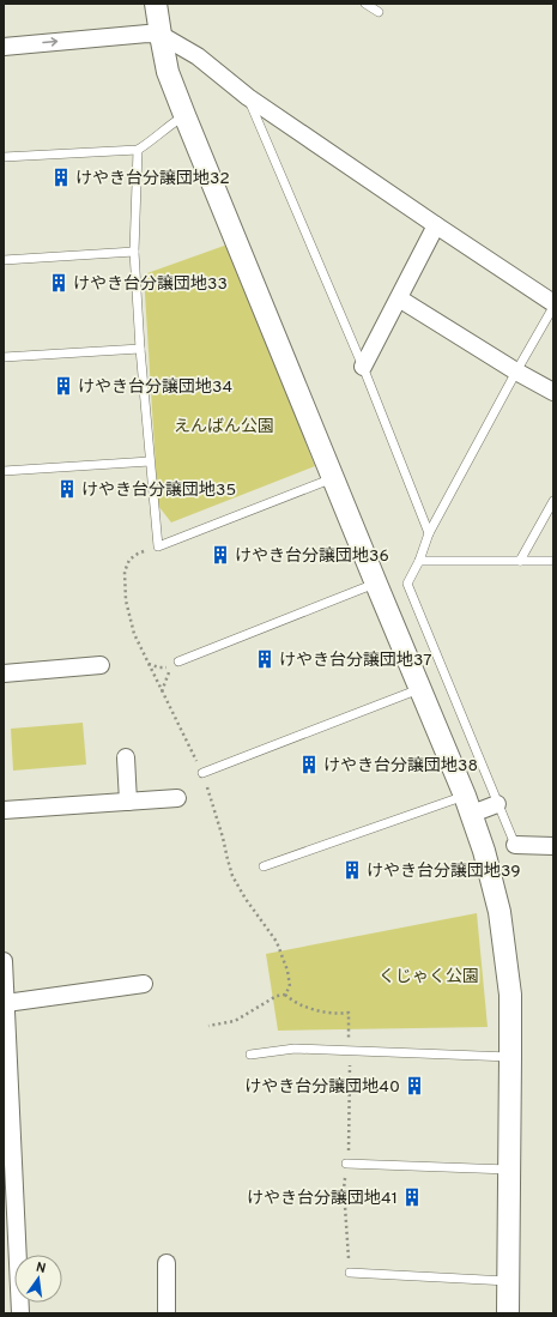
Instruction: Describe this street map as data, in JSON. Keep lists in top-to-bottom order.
{
  "parks": ["えんばん公園", "くじゃく公園"],
  "places": {
    "building": [
      "けやき台分譲団地32",
      "けやき台分譲団地33",
      "けやき台分譲団地34",
      "けやき台分譲団地35",
      "けやき台分譲団地36",
      "けやき台分譲団地37",
      "けやき台分譲団地38",
      "けやき台分譲団地39",
      "けやき台分譲団地40",
      "けやき台分譲団地41"
    ]
  },
  "north": "top"
}
